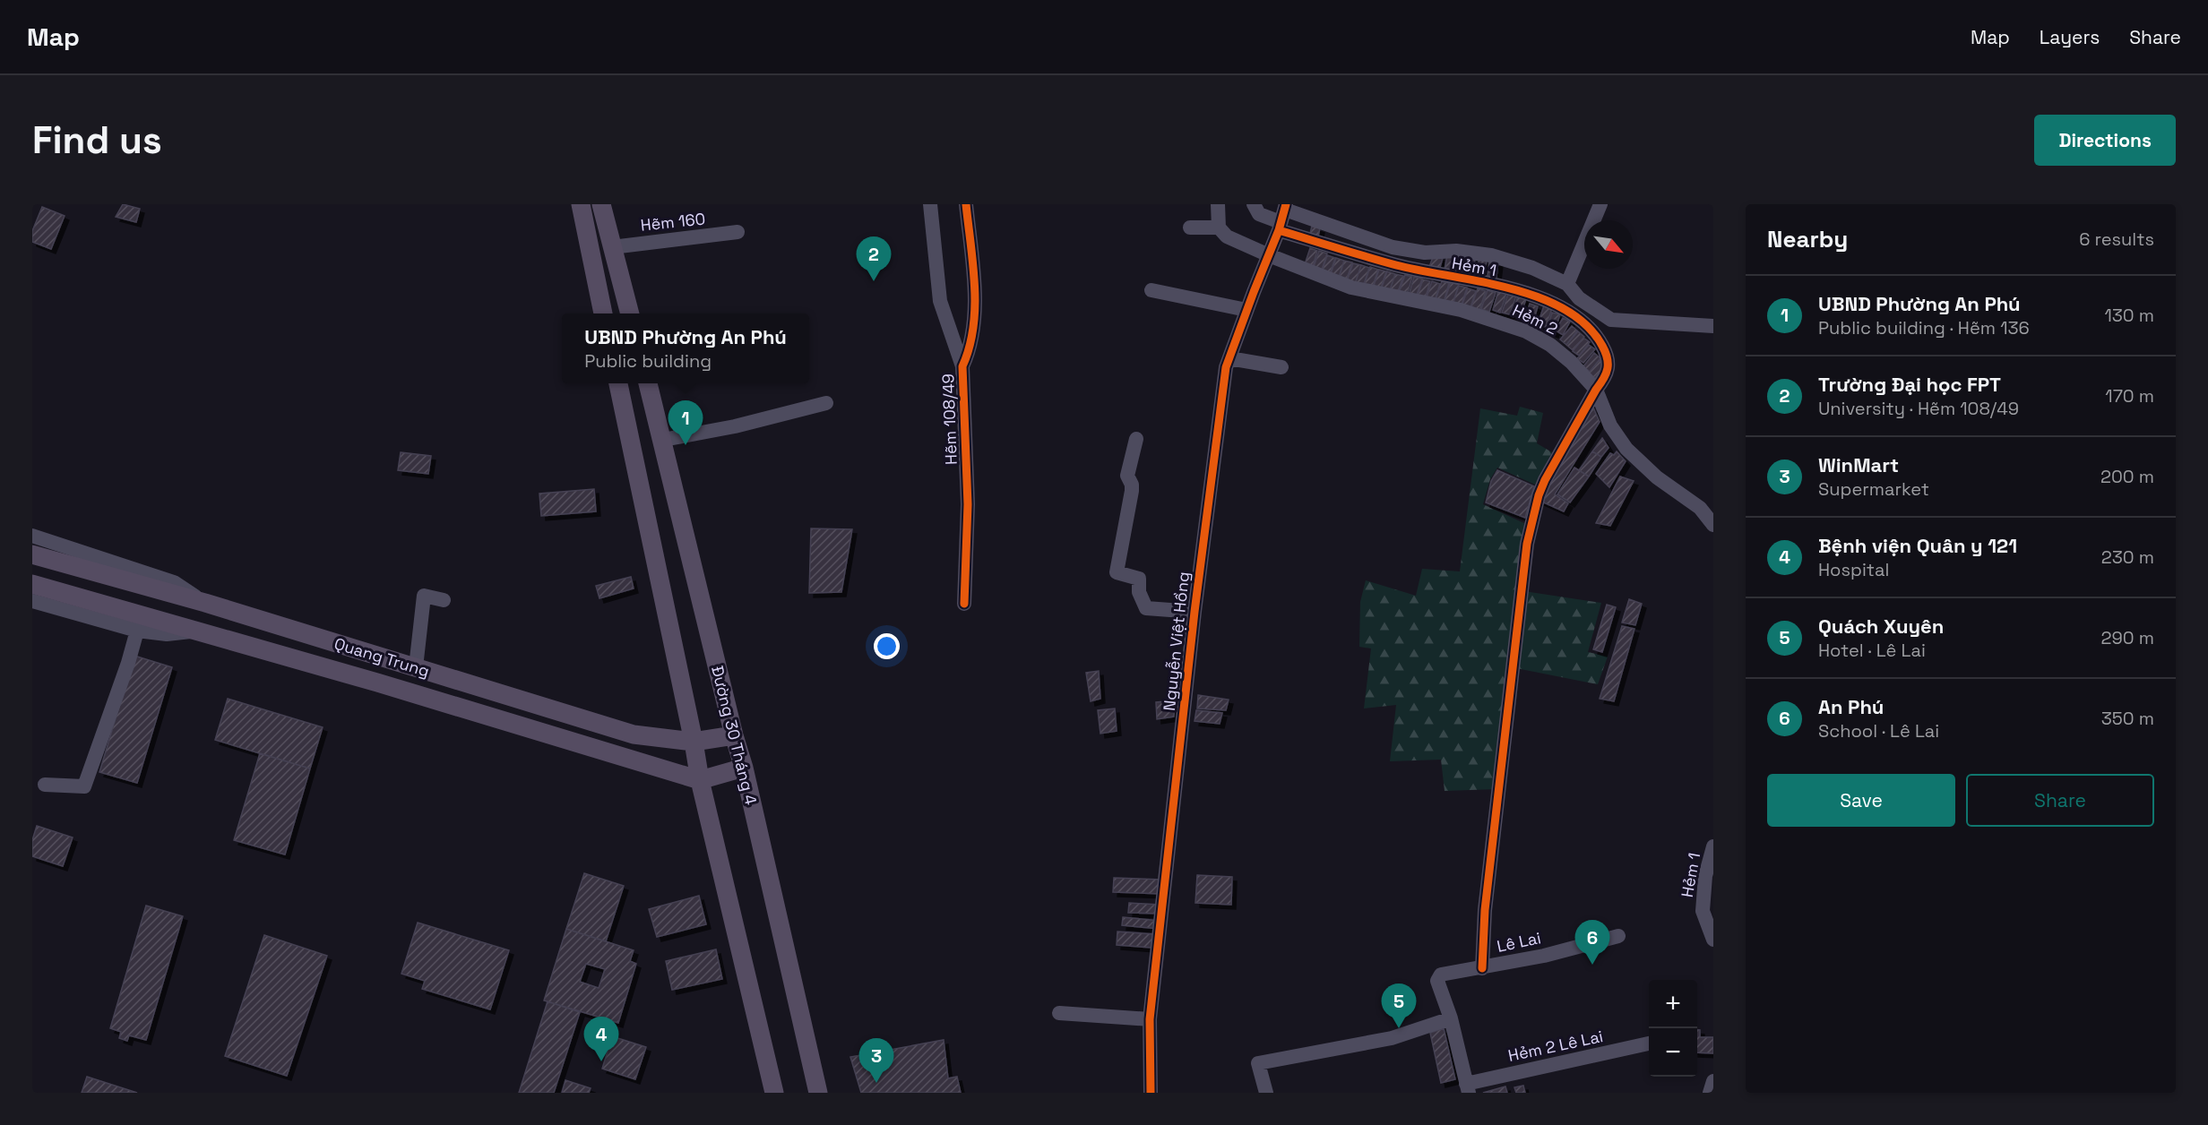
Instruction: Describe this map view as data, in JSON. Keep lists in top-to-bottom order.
{
  "streets": {
    "main road": ["Quang Trung", "Đường 30 Tháng 4"],
    "street": [
      "Hẽm 160",
      "Hẻm 1",
      "Hẻm 2",
      "Hẽm 108/49",
      "Nguyễn Việt Hồng",
      "Lê Lai",
      "Hẻm 2 Lê Lai"
    ]
  },
  "crossings": [
    ["Hẻm 1", "Hẻm 2"],
    ["Hẻm 1", "Nguyễn Việt Hồng"],
    ["Hẻm 2", "Nguyễn Việt Hồng"],
    ["Quang Trung", "Đường 30 Tháng 4"],
    ["Lê Lai", "Hẻm 2 Lê Lai"]
  ],
  "north": "bottom right",
  "page": {
    "header": "Map",
    "nav": ["Map", "Layers", "Share"],
    "buttons": [
      "Directions",
      ["Save", "Share"]
    ],
    "title": "Find us",
    "heading": ["Nearby", "6 results"],
    "pins": [
      "2",
      "1",
      "6",
      "5",
      "4",
      "3"
    ],
    "list": [
      {
        "mark": "1",
        "name": "UBND Phường An Phú",
        "note": "Public building · Hẽm 136",
        "value": "130 m"
      },
      {
        "mark": "2",
        "name": "Trường Đại học FPT",
        "note": "University · Hẽm 108/49",
        "value": "170 m"
      },
      {
        "mark": "3",
        "name": "WinMart",
        "note": "Supermarket",
        "value": "200 m"
      },
      {
        "mark": "4",
        "name": "Bệnh viện Quân y 121",
        "note": "Hospital",
        "value": "230 m"
      },
      {
        "mark": "5",
        "name": "Quách Xuyên",
        "note": "Hotel · Lê Lai",
        "value": "290 m"
      },
      {
        "mark": "6",
        "name": "An Phú",
        "note": "School · Lê Lai",
        "value": "350 m"
      }
    ],
    "popup": ["UBND Phường An Phú", "Public building"],
    "map_buttons": ["+", "−"]
  }
}
